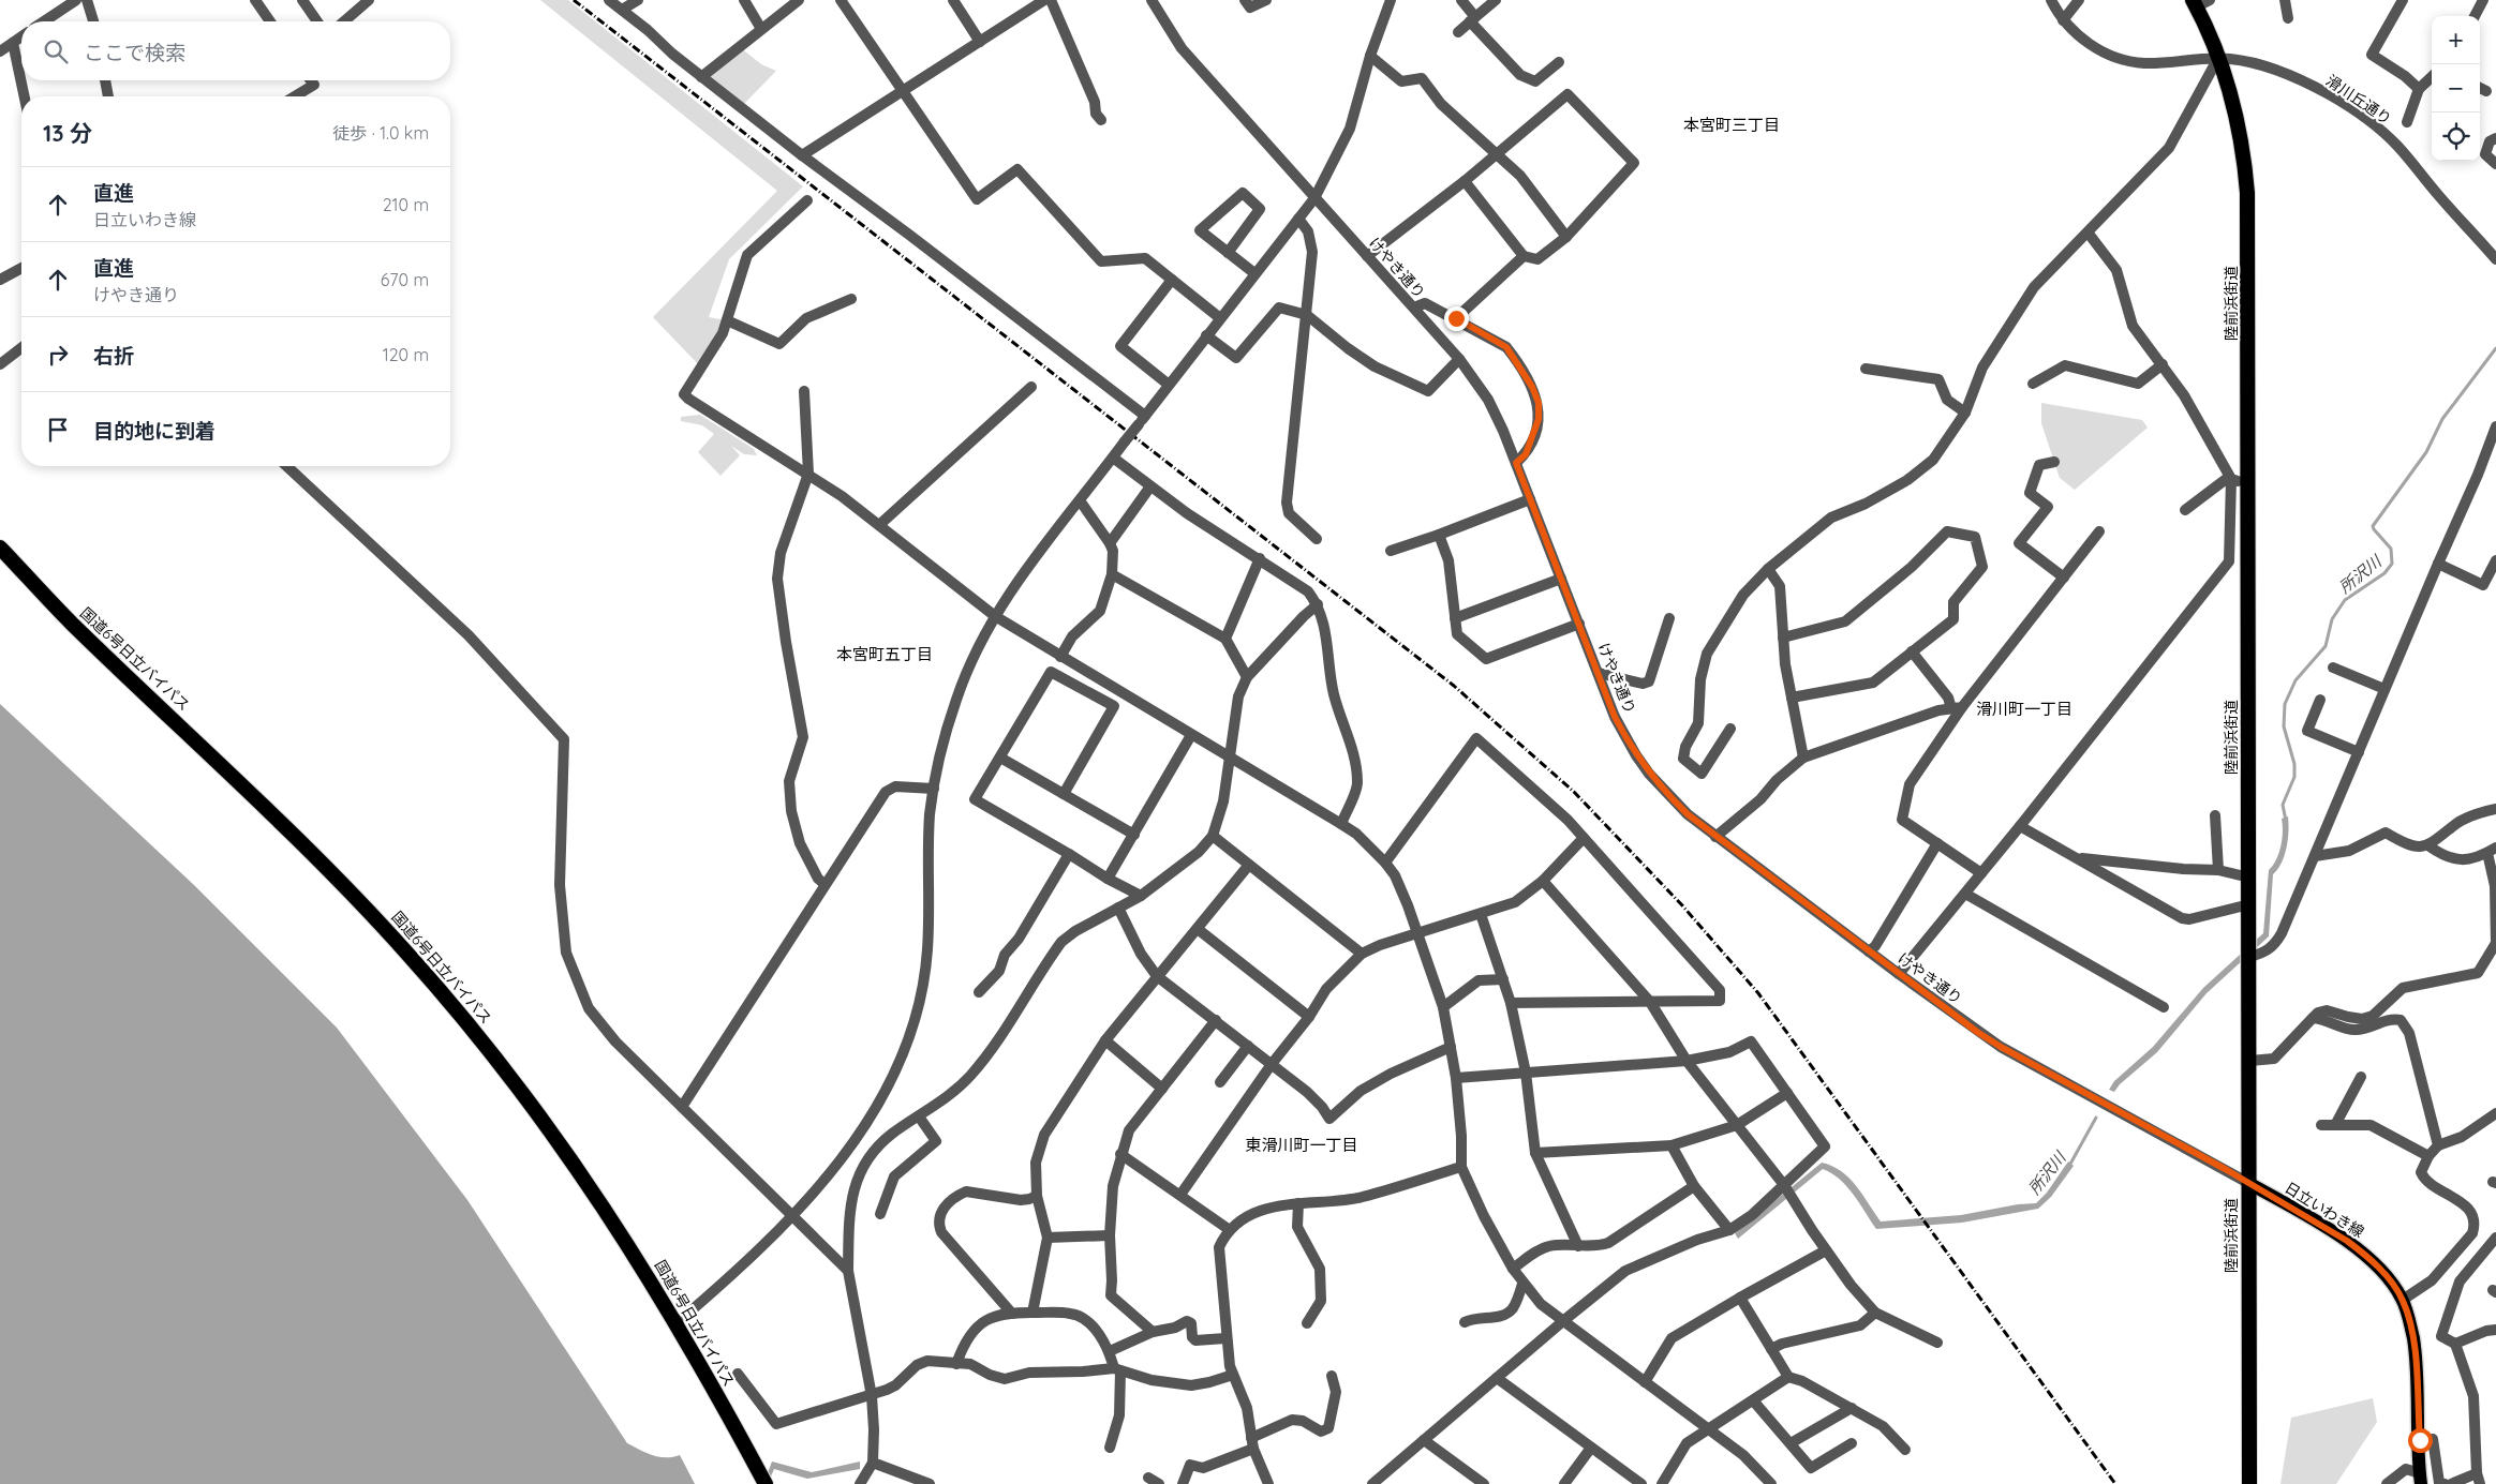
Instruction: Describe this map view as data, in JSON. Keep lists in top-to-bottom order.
{
  "streets": {
    "highway": ["陸前浜街道", "国道6号日立バイパス"],
    "main road": ["日立いわき線"],
    "street": ["滑川丘通り", "けやき通り"]
  },
  "crossings": [
    ["滑川丘通り", "陸前浜街道"],
    ["けやき通り", "陸前浜街道"],
    ["けやき通り", "日立いわき線"],
    ["陸前浜街道", "日立いわき線"]
  ],
  "districts": [
    "本宮町三丁目",
    "本宮町五丁目",
    "滑川町一丁目",
    "東滑川町一丁目"
  ],
  "water": ["所沢川"],
  "page": {
    "map_buttons": ["+", "−"],
    "search": "ここで検索",
    "heading": ["13 分", "徒歩 · 1.0 km"],
    "list": [
      ["直進", "日立いわき線", "210 m"],
      ["直進", "けやき通り", "670 m"],
      ["右折", "120 m"],
      "目的地に到着"
    ]
  }
}
